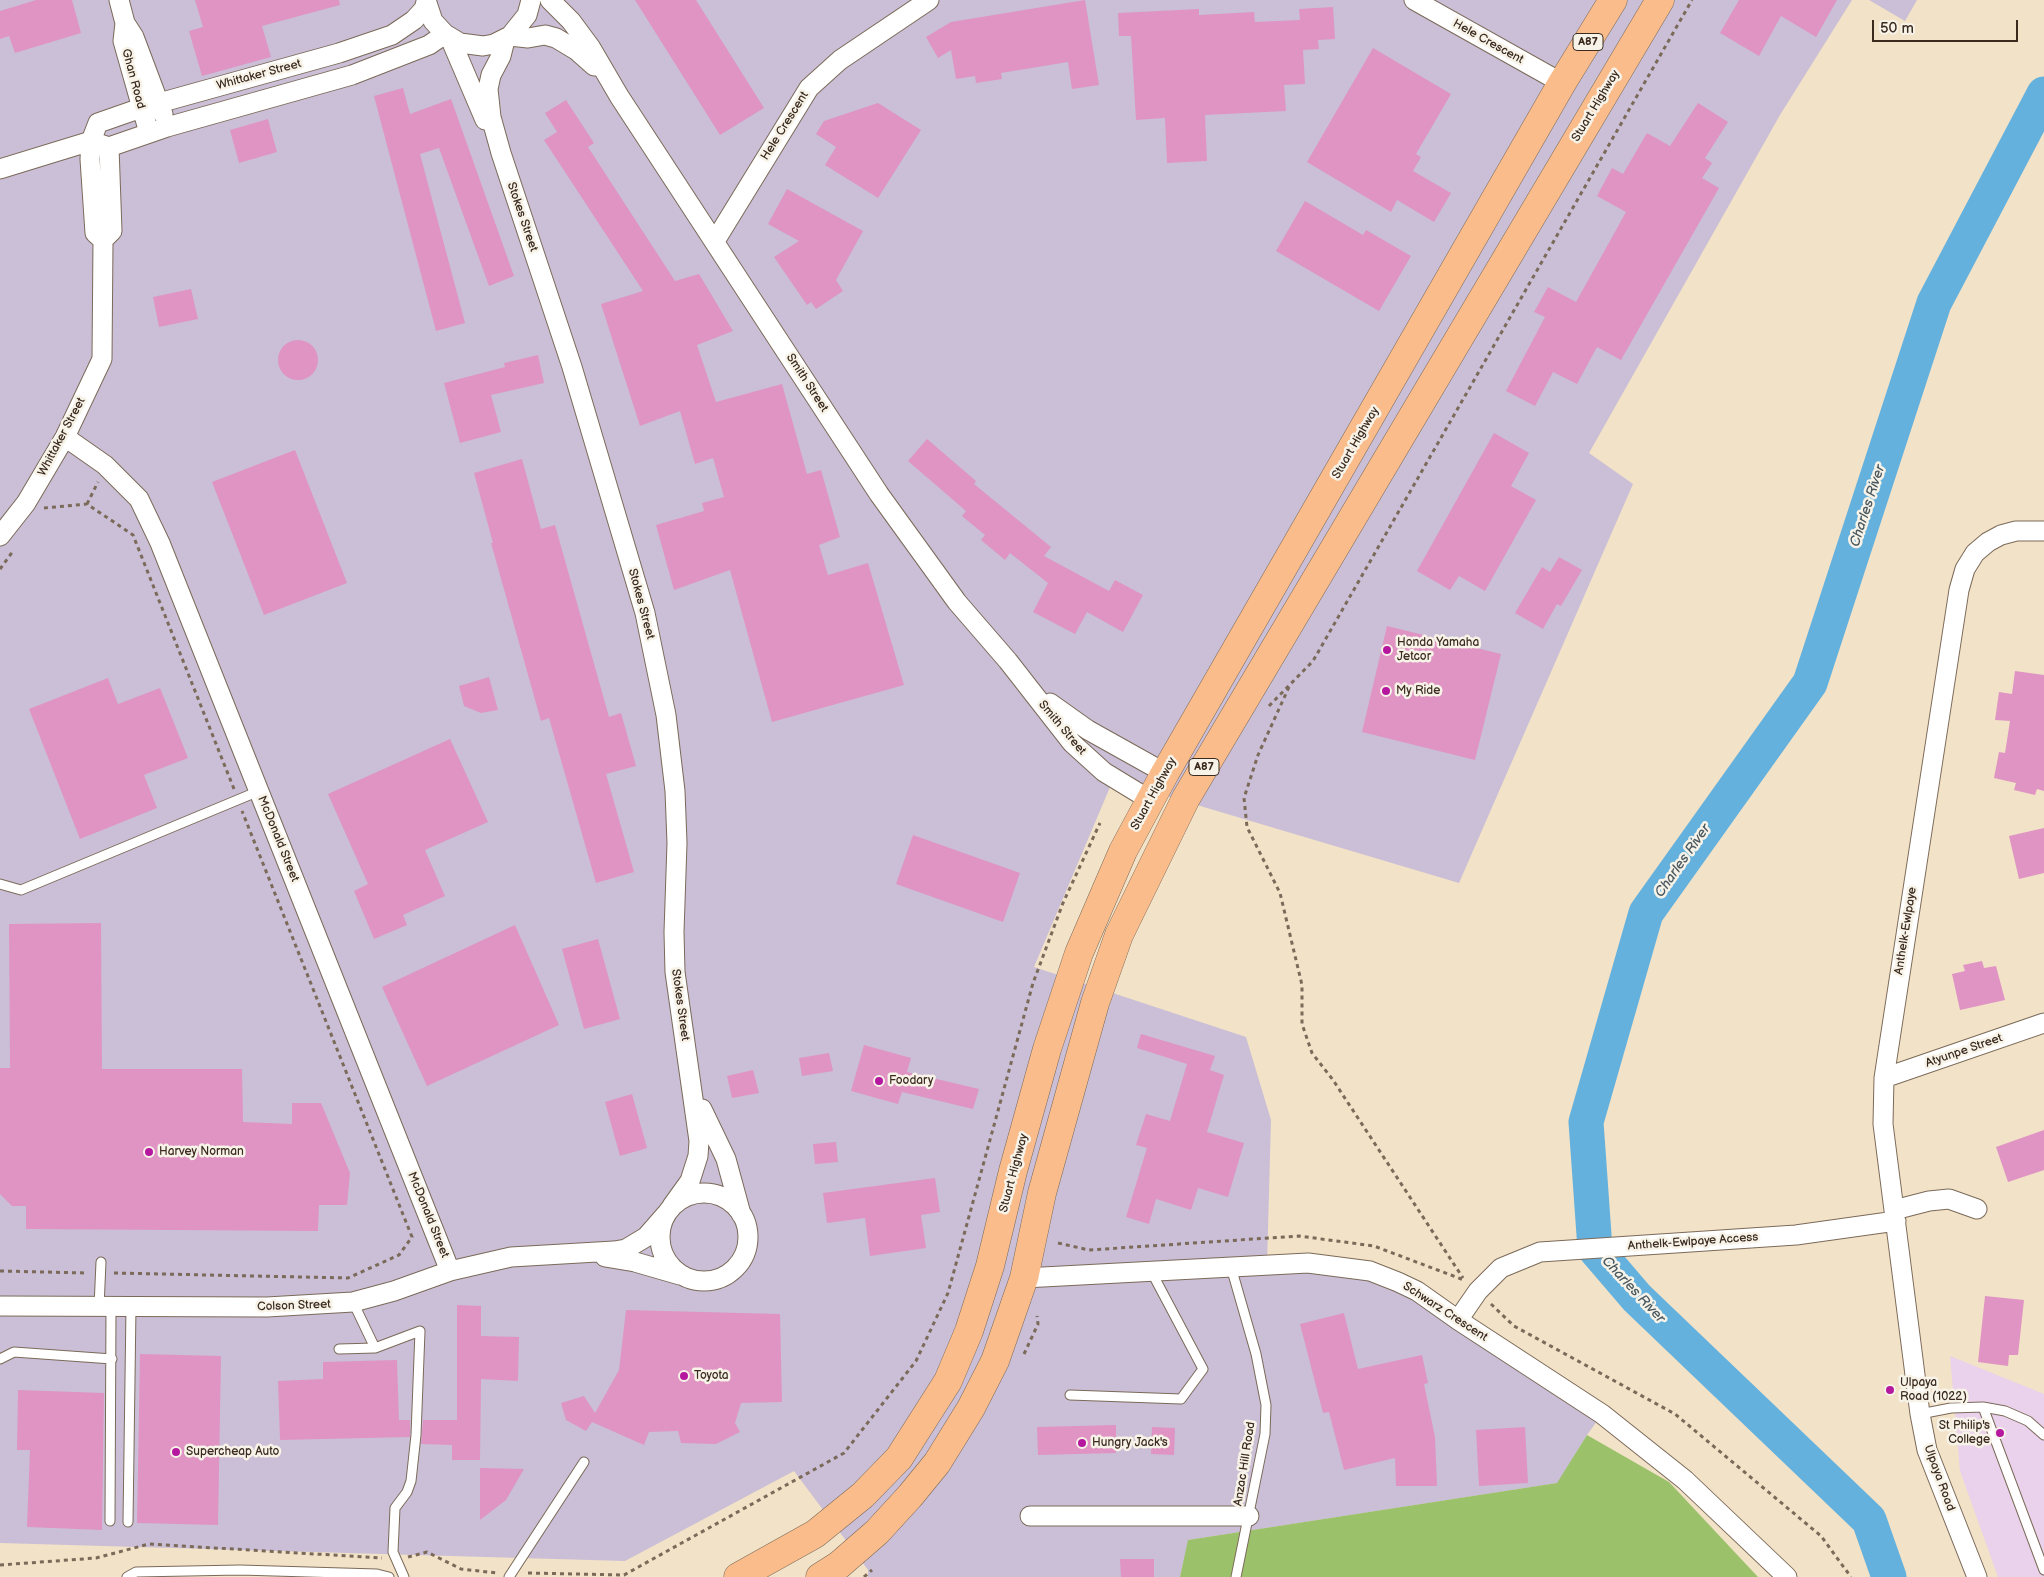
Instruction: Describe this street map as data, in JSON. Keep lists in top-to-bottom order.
{
  "streets": {
    "highway": ["A87", "Stuart Highway"],
    "street": [
      "Hele Crescent",
      "Whittaker Street",
      "Ghan Road",
      "Stokes Street",
      "Smith Street",
      "McDonald Street",
      "Anthelk-Ewlpaye",
      "Atyunpe Street",
      "Anthelk-Ewlpaye Access",
      "Colson Street",
      "Schwarz Crescent",
      "Ulpaya Road"
    ],
    "lane": ["Anzac Hill Road"]
  },
  "crossings": [
    ["Hele Crescent", "Stuart Highway"],
    ["Hele Crescent", "Smith Street"],
    ["Whittaker Street", "Ghan Road"],
    ["Whittaker Street", "Stokes Street"],
    ["Whittaker Street", "Smith Street"],
    ["Whittaker Street", "McDonald Street"],
    ["Stuart Highway", "Smith Street"],
    ["Stuart Highway", "Schwarz Crescent"],
    ["Stokes Street", "Smith Street"],
    ["Stokes Street", "Colson Street"],
    ["McDonald Street", "Colson Street"],
    ["Anthelk-Ewlpaye", "Atyunpe Street"],
    ["Anthelk-Ewlpaye", "Anthelk-Ewlpaye Access"],
    ["Anthelk-Ewlpaye", "Ulpaya Road"],
    ["Anthelk-Ewlpaye Access", "Schwarz Crescent"],
    ["Schwarz Crescent", "Anzac Hill Road"]
  ],
  "water": ["Charles River"],
  "places": [
    "Honda Yamaha Jetcor",
    "My Ride",
    "Foodary",
    "Harvey Norman",
    "Toyota",
    "Ulpaya Road (1022)",
    "St Philip's College",
    "Hungry Jack's",
    "Supercheap Auto"
  ],
  "scale_bar": "50 m"
}
